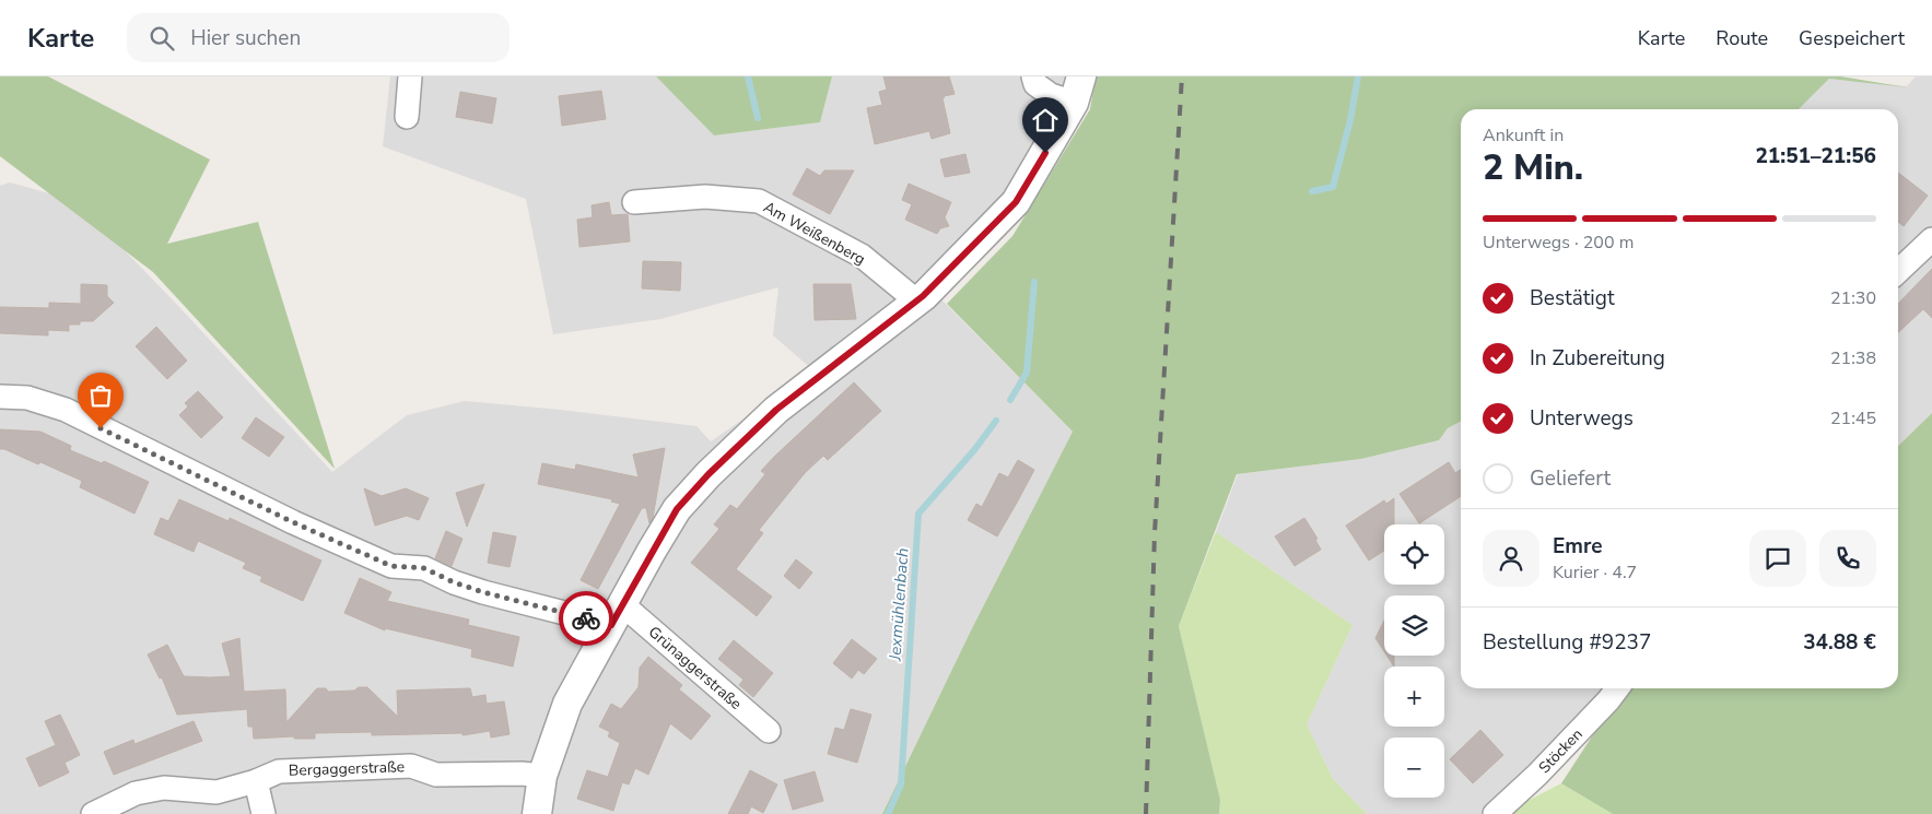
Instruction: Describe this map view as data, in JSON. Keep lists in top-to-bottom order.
{
  "streets": {
    "street": [
      "Am Weißenberg",
      "Grünaggerstraße",
      "Stöcken",
      "Bergaggerstraße"
    ]
  },
  "water": ["Jexmühlenbach"],
  "page": {
    "header": "Karte",
    "search": "Hier suchen",
    "nav": ["Karte", "Route", "Gespeichert"],
    "heading": ["2 Min.", "Ankunft in", "21:51–21:56"],
    "panel": [
      "Emre",
      "Kurier · 4.7",
      "Bestellung #9237",
      "34.88 €"
    ],
    "bar": "Unterwegs · 200 m",
    "list": [
      ["Bestätigt", "21:30"],
      ["In Zubereitung", "21:38"],
      ["Unterwegs", "21:45"],
      "Geliefert"
    ],
    "map_buttons": ["+", "−"]
  }
}
